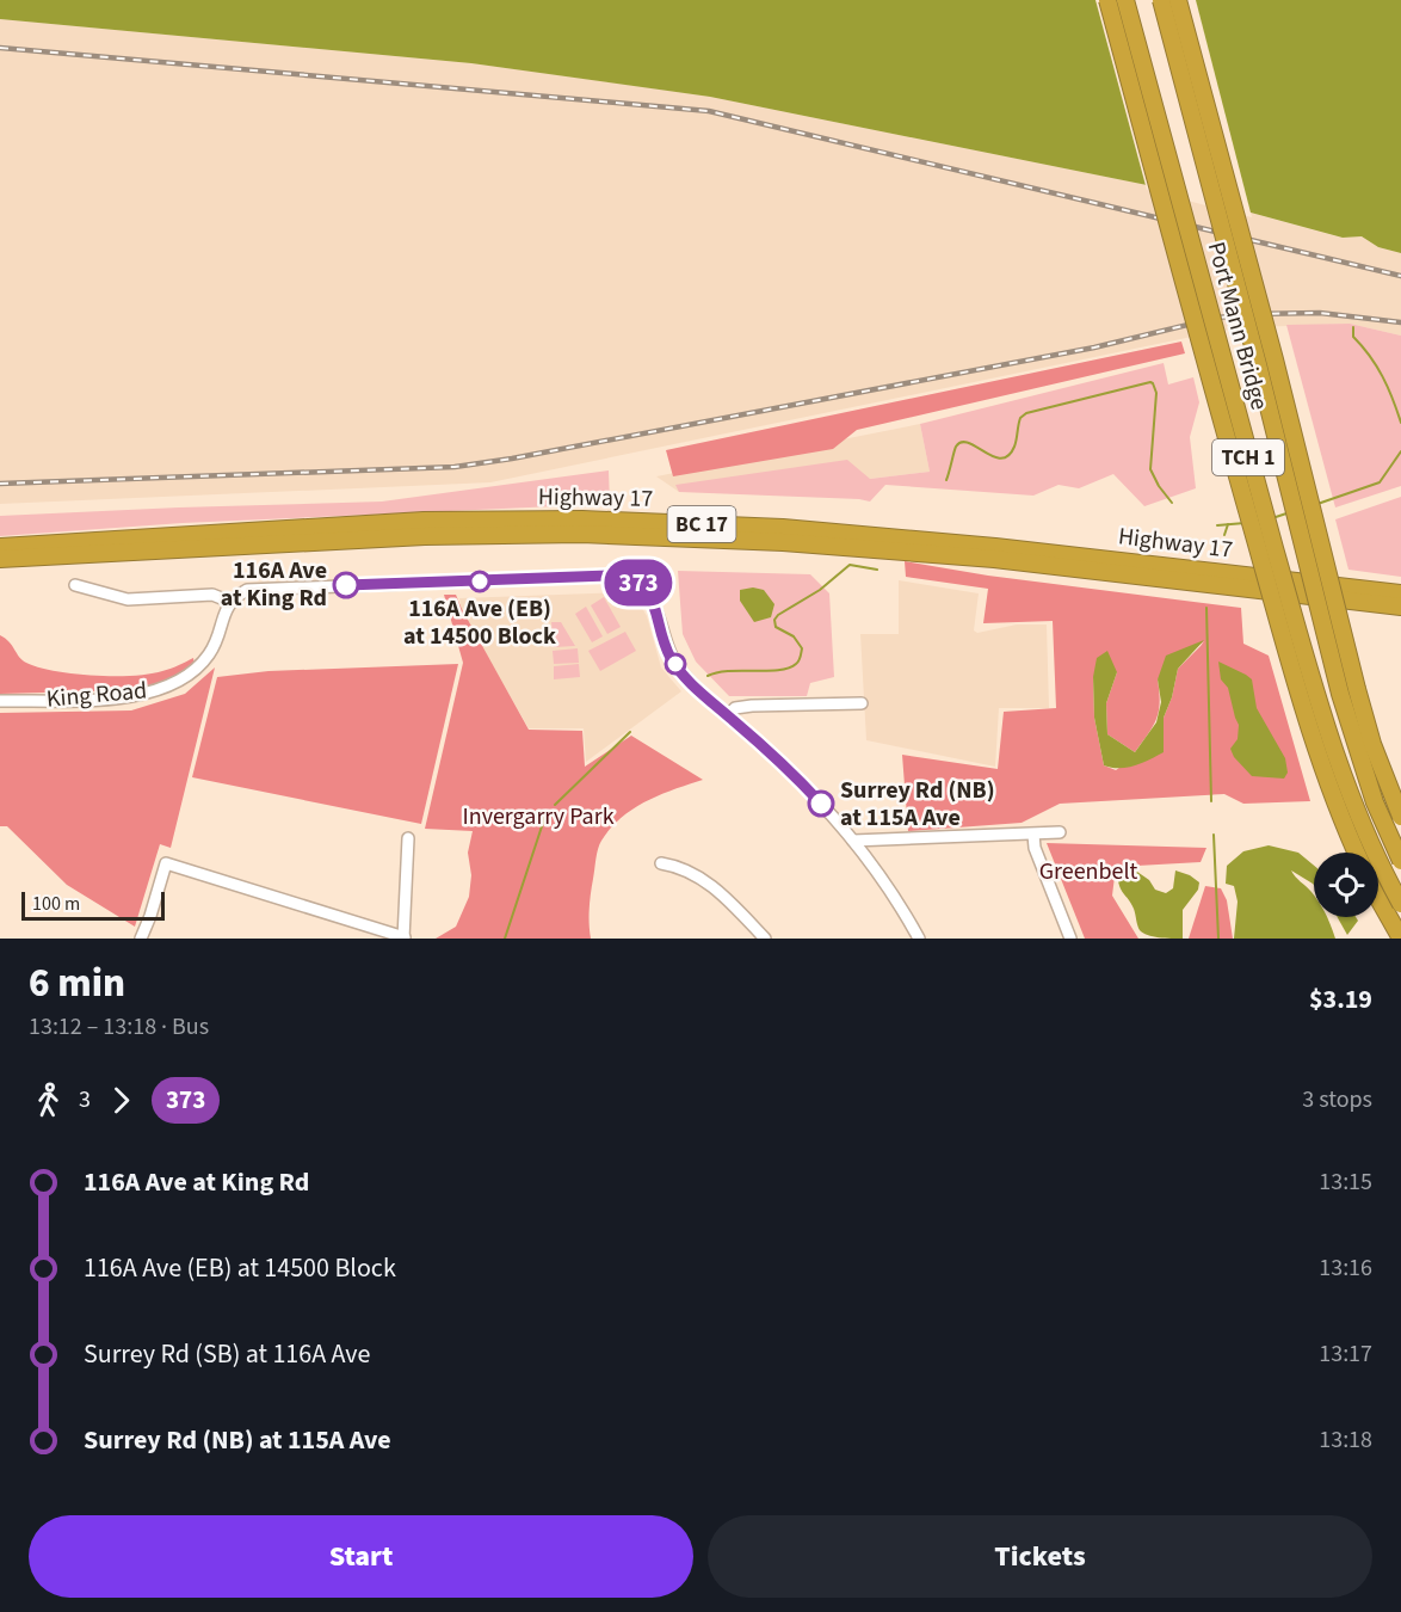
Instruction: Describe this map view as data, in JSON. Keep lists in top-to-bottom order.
{
  "streets": {
    "highway": [
      "Port Mann Bridge",
      "TCH 1",
      "Highway 17",
      "BC 17"
    ],
    "street": ["King Road"]
  },
  "parks": ["Invergarry Park", "Greenbelt"],
  "places": ["116A Ave (EB) at 14500 Block", "116A Ave at King Rd", "Surrey Rd (NB) at 115A Ave"],
  "lines": ["bus line 373"],
  "scale_bar": "100 m",
  "page": {
    "on_map": "373",
    "scale": "100 m",
    "heading": ["6 min", "13:12 – 13:18 · Bus", "$3.19"],
    "legs": ["3", "373", "3 stops"],
    "list": [
      {
        "name": "116A Ave at King Rd",
        "value": "13:15"
      },
      {
        "name": "116A Ave (EB) at 14500 Block",
        "value": "13:16"
      },
      {
        "name": "Surrey Rd (SB) at 116A Ave",
        "value": "13:17"
      },
      {
        "name": "Surrey Rd (NB) at 115A Ave",
        "value": "13:18"
      }
    ],
    "buttons": ["Start", "Tickets"]
  }
}
